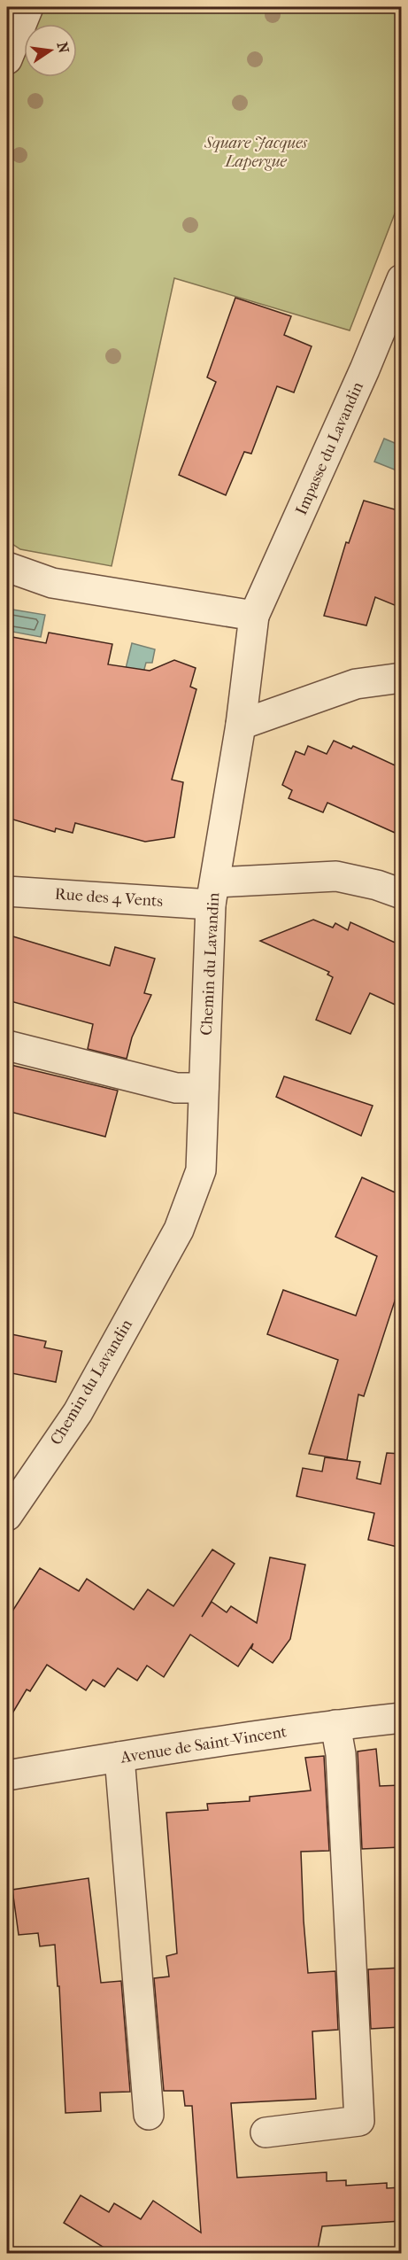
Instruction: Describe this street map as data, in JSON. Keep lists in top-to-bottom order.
{
  "streets": {
    "street": [
      "Impasse du Lavandin",
      "Rue des 4 Vents",
      "Chemin du Lavandin",
      "Avenue de Saint-Vincent"
    ]
  },
  "crossings": [
    ["Impasse du Lavandin", "Chemin du Lavandin"],
    ["Rue des 4 Vents", "Chemin du Lavandin"]
  ],
  "parks": ["Square Jacques Lapergue"],
  "north": "right"
}
